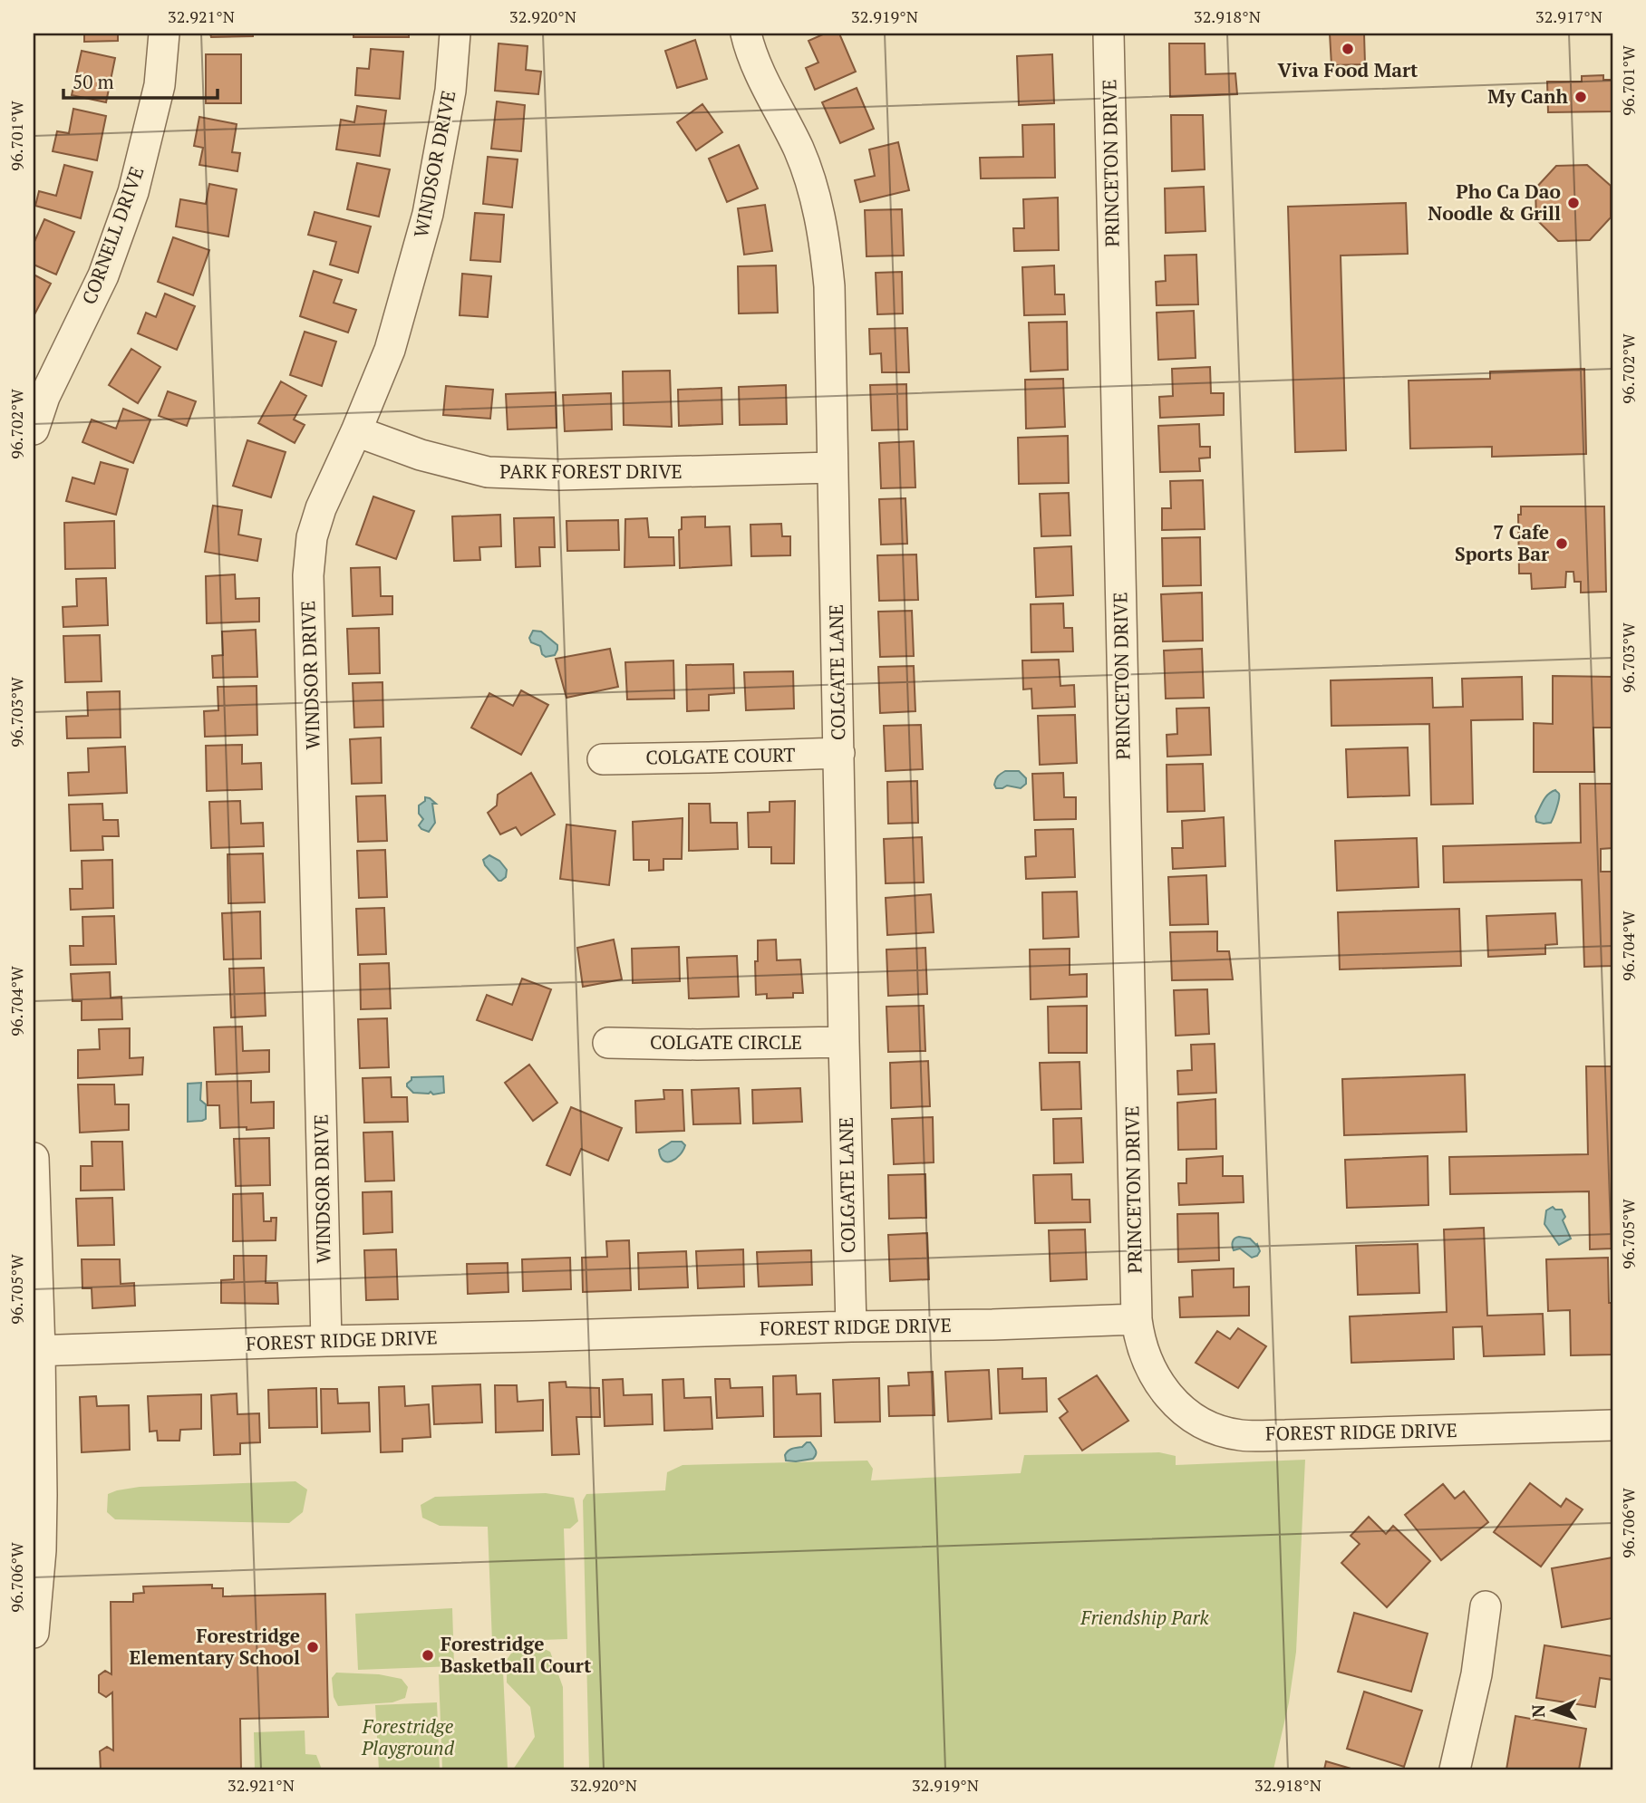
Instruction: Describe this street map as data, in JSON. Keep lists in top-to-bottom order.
{
  "streets": {
    "street": [
      "PRINCETON DRIVE",
      "WINDSOR DRIVE",
      "CORNELL DRIVE",
      "PARK FOREST DRIVE",
      "COLGATE LANE",
      "COLGATE COURT",
      "COLGATE CIRCLE",
      "FOREST RIDGE DRIVE"
    ]
  },
  "crossings": [
    ["PRINCETON DRIVE", "FOREST RIDGE DRIVE"],
    ["WINDSOR DRIVE", "PARK FOREST DRIVE"],
    ["WINDSOR DRIVE", "FOREST RIDGE DRIVE"],
    ["PARK FOREST DRIVE", "COLGATE LANE"],
    ["COLGATE LANE", "COLGATE COURT"],
    ["COLGATE LANE", "COLGATE CIRCLE"],
    ["COLGATE LANE", "FOREST RIDGE DRIVE"]
  ],
  "parks": ["Friendship Park", "Forestridge Playground"],
  "places": [
    "Viva Food Mart",
    "My Canh",
    "Pho Ca Dao Noodle & Grill",
    "7 Cafe Sports Bar",
    "Forestridge Elementary School",
    "Forestridge Basketball Court"
  ],
  "scale_bar": "50 m",
  "north": "left",
  "coordinates": [
    "32.921°N",
    "32.920°N",
    "32.919°N",
    "32.918°N",
    "32.917°N",
    "96.701°W",
    "96.702°W",
    "96.703°W",
    "96.704°W",
    "96.705°W",
    "96.706°W"
  ]
}
